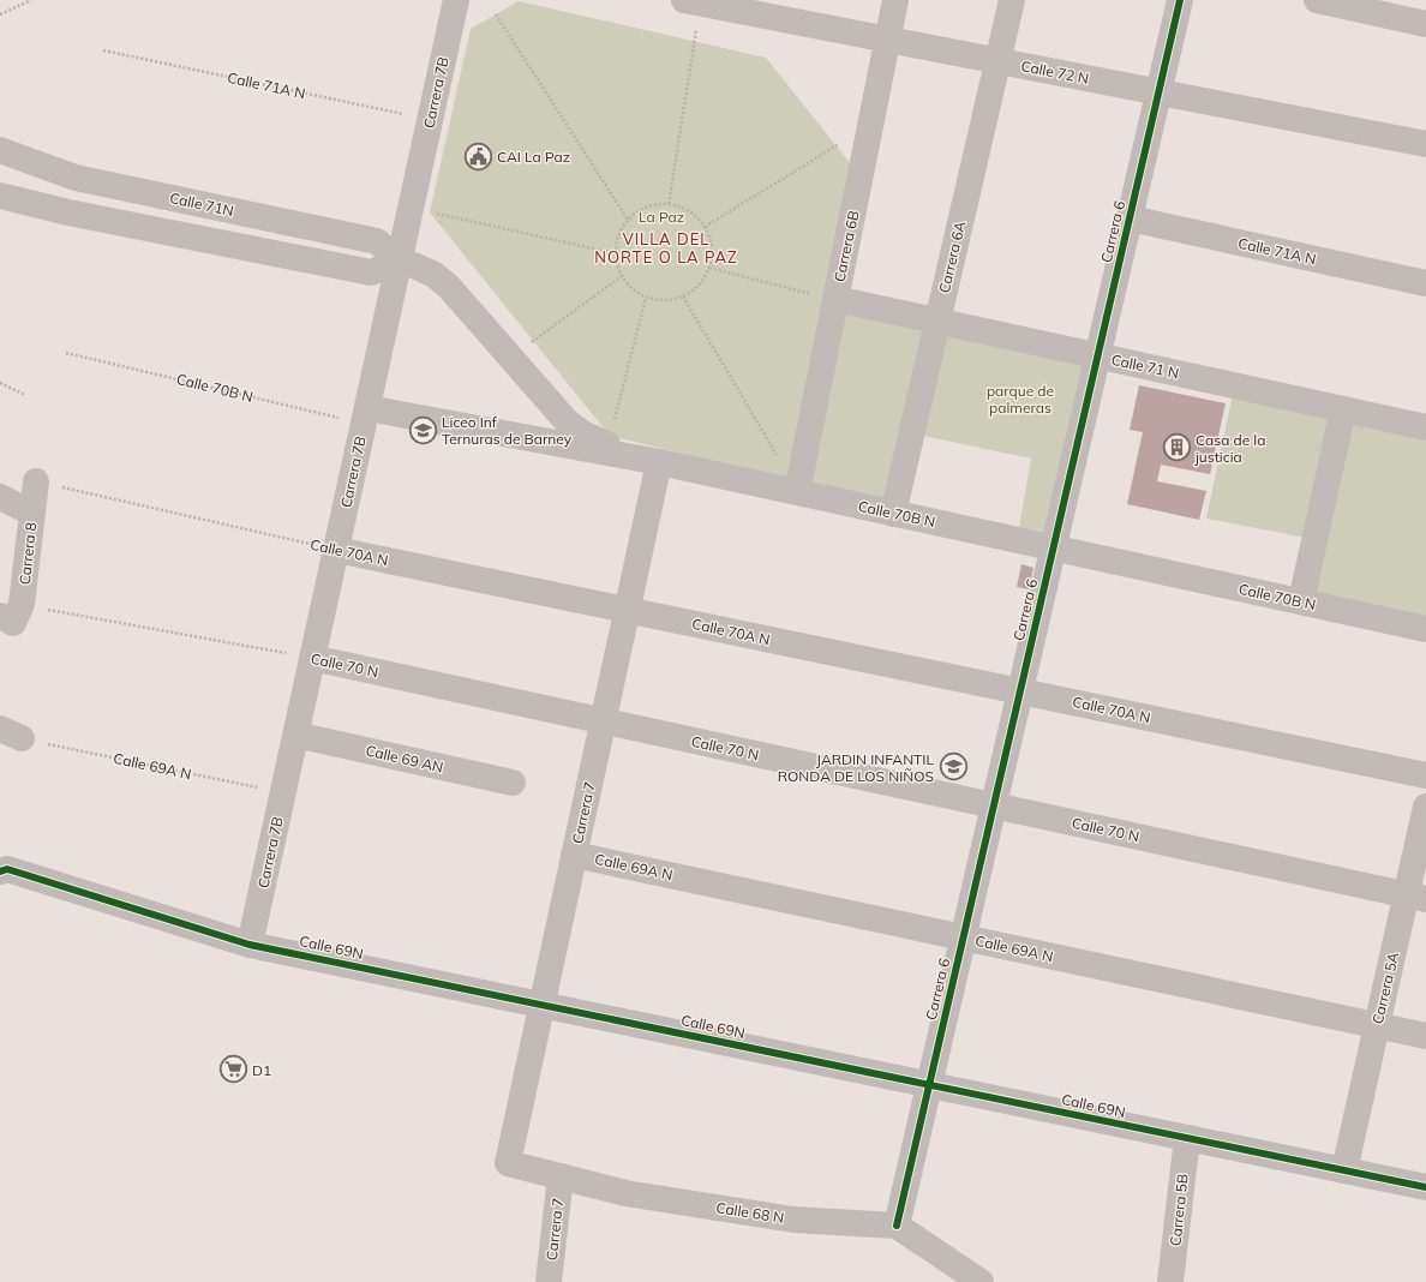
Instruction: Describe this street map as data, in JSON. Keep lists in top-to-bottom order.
{
  "streets": {
    "street": [
      "Calle 72 N",
      "Calle 71A N",
      "Carrera 7B",
      "Calle 71N",
      "Carrera 6",
      "Carrera 6B",
      "Carrera 6A",
      "Calle 71 N",
      "Calle 70B N",
      "Calle 70A N",
      "Carrera 8",
      "Calle 70 N",
      "Calle 69 AN",
      "Calle 69A N",
      "Carrera 7",
      "Calle 69N",
      "Carrera 5A",
      "Carrera 5B",
      "Calle 68 N"
    ]
  },
  "crossings": [
    ["Calle 72 N", "Carrera 6"],
    ["Calle 72 N", "Carrera 6B"],
    ["Calle 72 N", "Carrera 6A"],
    ["Calle 71A N", "Carrera 7B"],
    ["Calle 71A N", "Carrera 6"],
    ["Carrera 7B", "Calle 71N"],
    ["Carrera 7B", "Calle 70B N"],
    ["Carrera 7B", "Calle 70A N"],
    ["Carrera 7B", "Calle 70 N"],
    ["Carrera 7B", "Calle 69 AN"],
    ["Carrera 7B", "Calle 69A N"],
    ["Carrera 7B", "Calle 69N"],
    ["Calle 71N", "Calle 70B N"],
    ["Calle 71N", "Carrera 7"],
    ["Carrera 6", "Calle 71 N"],
    ["Carrera 6", "Calle 70B N"],
    ["Carrera 6", "Calle 70A N"],
    ["Carrera 6", "Calle 70 N"],
    ["Carrera 6", "Calle 69A N"],
    ["Carrera 6", "Calle 69N"],
    ["Carrera 6", "Calle 68 N"],
    ["Carrera 6B", "Calle 71 N"],
    ["Carrera 6B", "Calle 70B N"],
    ["Carrera 6A", "Calle 71 N"],
    ["Carrera 6A", "Calle 70B N"],
    ["Calle 70B N", "Carrera 7"],
    ["Calle 70A N", "Carrera 8"],
    ["Calle 70A N", "Carrera 7"],
    ["Carrera 8", "Calle 70 N"],
    ["Calle 70 N", "Carrera 7"],
    ["Calle 70 N", "Carrera 5A"],
    ["Calle 69A N", "Carrera 7"],
    ["Calle 69A N", "Carrera 5A"],
    ["Carrera 7", "Calle 69N"],
    ["Carrera 7", "Calle 68 N"],
    ["Calle 69N", "Carrera 5A"],
    ["Calle 69N", "Carrera 5B"]
  ],
  "districts": ["VILLA DEL NORTE O LA PAZ"],
  "parks": ["La Paz", "parque de palmeras"],
  "places": {
    "public building": ["CAI La Paz"],
    "school or university": ["Liceo Inf Ternuras de Barney", "JARDIN INFANTIL RONDA DE LOS NIÑOS"],
    "building": ["Casa de la justicia"],
    "supermarket": ["D1"]
  }
}
